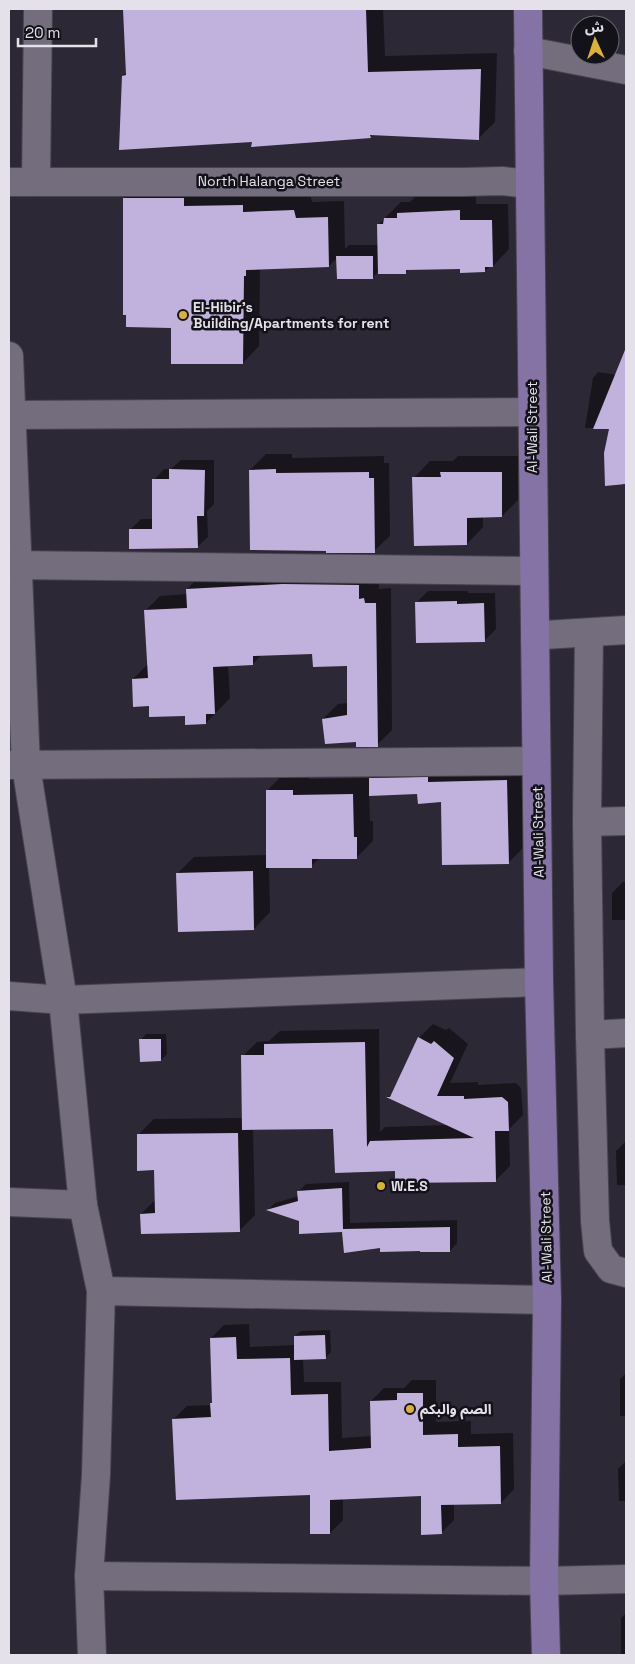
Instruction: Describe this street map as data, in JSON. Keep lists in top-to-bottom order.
{
  "streets": {
    "main road": ["Al-Wali Street"],
    "street": ["North Halanga Street"]
  },
  "crossings": [
    ["North Halanga Street", "Al-Wali Street"]
  ],
  "places": ["El-Hibir's Building/Apartments for rent", "W.E.S", "الصم والبكم"],
  "scale_bar": "20 m",
  "north": "top"
}
